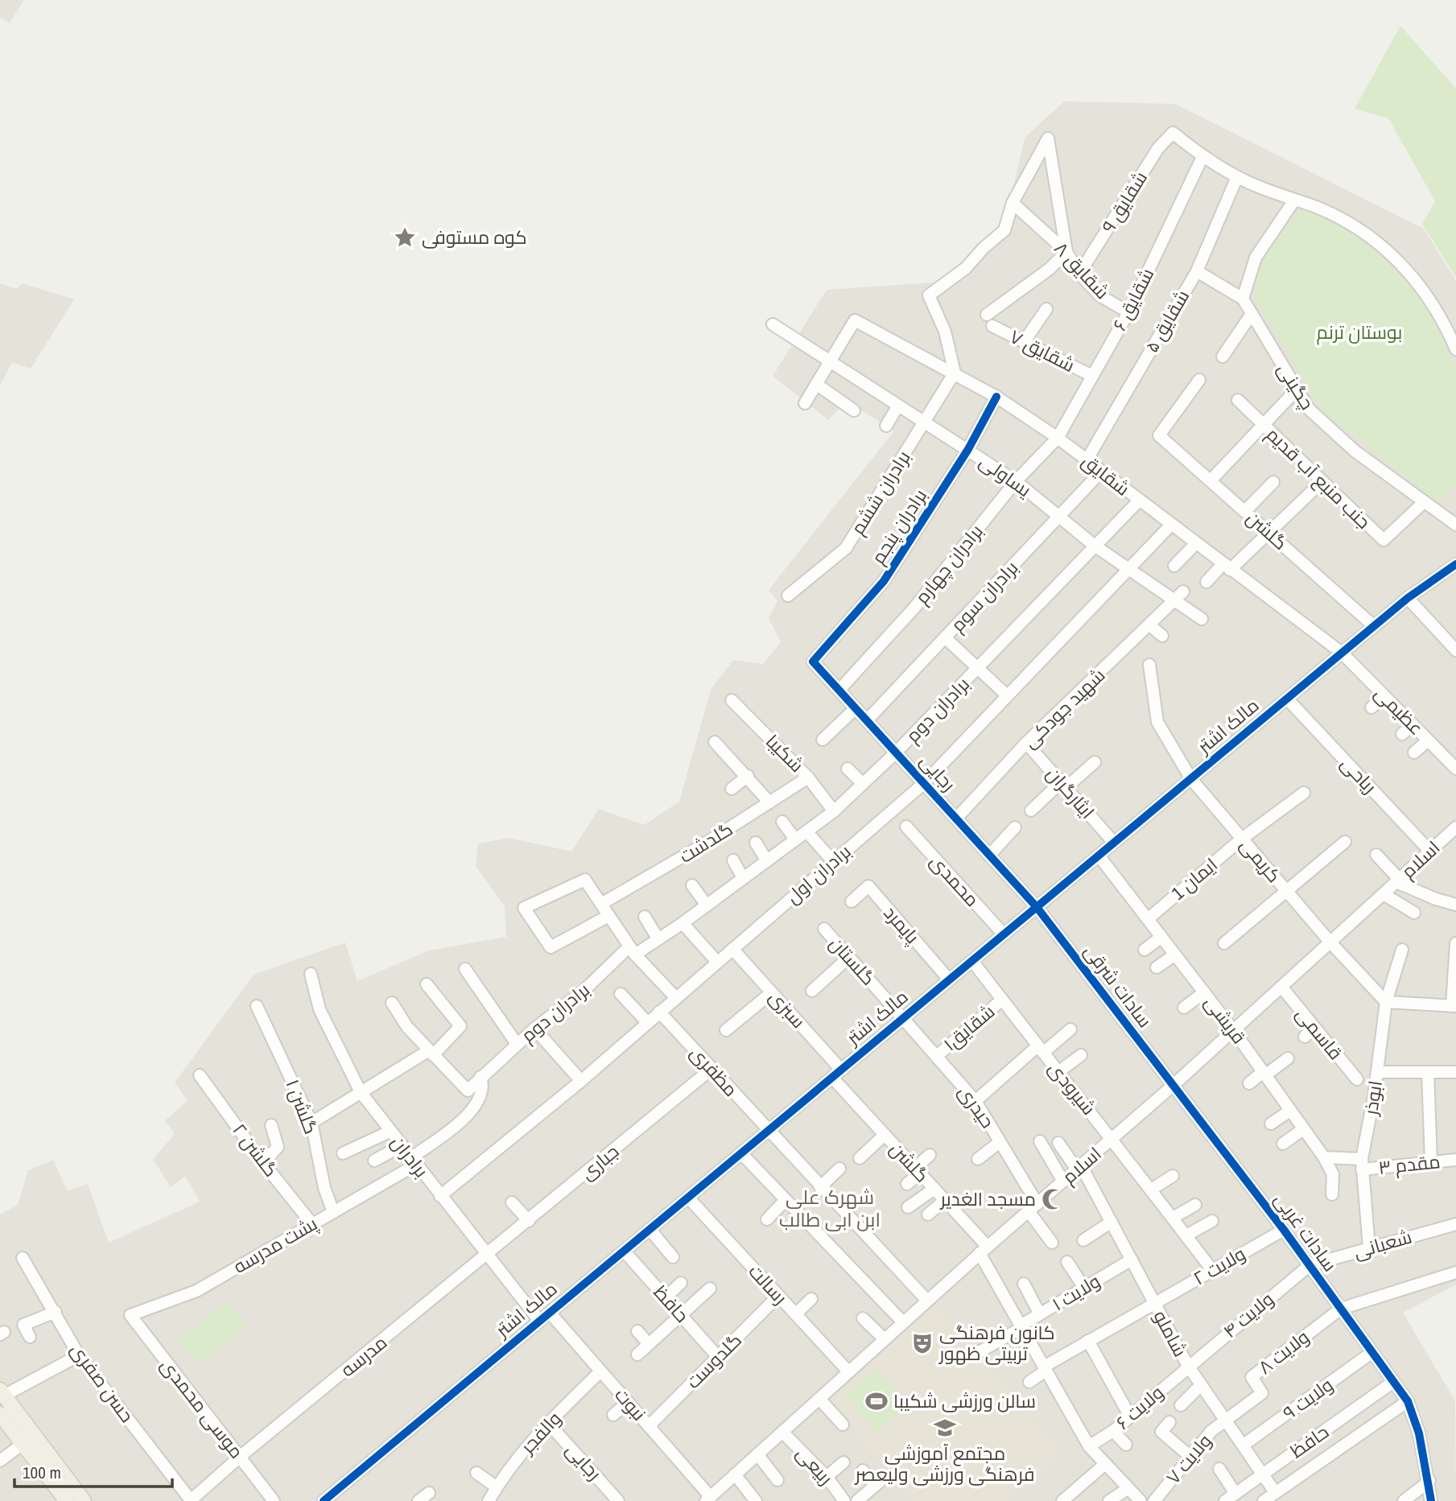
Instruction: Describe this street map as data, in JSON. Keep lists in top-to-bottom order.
{
  "streets": {
    "street": [
      "شقایق ۹",
      "شقایق ۸",
      "شقایق ۶",
      "شقایق ۵",
      "شقایق ۷",
      "چگینی",
      "شقایق",
      "یساولی",
      "جنب منبع آب قدیم",
      "برادران ششم",
      "برادران پنجم",
      "گلشن",
      "برادران چهارم",
      "برادران سوم",
      "شهید جودکی",
      "برادران دوم",
      "عظیمی",
      "مالک اشتر",
      "شکیبا",
      "رجایی",
      "ریاحی",
      "ایثارگران",
      "گلدشت",
      "اسلام",
      "کریمی",
      "برادران اول",
      "ایمان 1",
      "محمدی",
      "پایمرد",
      "گلستان",
      "سادات شرقی",
      "سبزی",
      "قریشی",
      "شقایق۱",
      "قاسمی",
      "مظفری",
      "شیرودی",
      "ابوذر",
      "گلشن ۱",
      "حیدری",
      "گلشن ۲",
      "برادران",
      "جباری",
      "مقدم ۳",
      "سادات غربی",
      "شعبانی",
      "پشت مدرسه",
      "ولایت ۲",
      "رسالت",
      "ولایت ۱",
      "حافظ",
      "ولایت ۴",
      "شاملو",
      "ولایت ۸",
      "مدرسه",
      "گلدوست",
      "حسن صفری",
      "ولایت ۹",
      "نبوت",
      "ولایت ۶",
      "موسی محمدی",
      "والفجر",
      "ولایت ۷",
      "ربیعی"
    ]
  },
  "crossings": [
    ["شقایق ۹", "شقایق ۸"],
    ["شقایق ۹", "شقایق ۶"],
    ["شقایق ۸", "شقایق ۶"],
    ["شقایق ۶", "شقایق ۷"],
    ["شقایق ۶", "شقایق"],
    ["شقایق ۶", "برادران چهارم"],
    ["شقایق ۵", "شقایق"],
    ["چگینی", "جنب منبع آب قدیم"],
    ["شقایق", "یساولی"],
    ["شقایق", "برادران ششم"],
    ["شقایق", "برادران پنجم"],
    ["شقایق", "برادران چهارم"],
    ["شقایق", "برادران سوم"],
    ["شقایق", "برادران دوم"],
    ["شقایق", "عظیمی"],
    ["شقایق", "مالک اشتر"],
    ["شقایق", "برادران اول"],
    ["یساولی", "برادران ششم"],
    ["یساولی", "برادران پنجم"],
    ["یساولی", "برادران چهارم"],
    ["یساولی", "برادران سوم"],
    ["یساولی", "شهید جودکی"],
    ["یساولی", "برادران دوم"],
    ["یساولی", "برادران اول"],
    ["برادران پنجم", "رجایی"],
    ["گلشن", "مالک اشتر"],
    ["گلشن", "اسلام"],
    ["گلشن", "سبزی"],
    ["گلشن", "ولایت ۲"],
    ["گلشن", "ولایت ۱"],
    ["گلشن", "ولایت ۶"],
    ["برادران چهارم", "رجایی"],
    ["برادران سوم", "رجایی"],
    ["شهید جودکی", "رجایی"],
    ["شهید جودکی", "ایثارگران"],
    ["برادران دوم", "شکیبا"],
    ["برادران دوم", "رجایی"],
    ["عظیمی", "مالک اشتر"],
    ["مالک اشتر", "رجایی"],
    ["مالک اشتر", "ریاحی"],
    ["مالک اشتر", "ایثارگران"],
    ["مالک اشتر", "کریمی"],
    ["مالک اشتر", "محمدی"],
    ["مالک اشتر", "پایمرد"],
    ["مالک اشتر", "گلستان"],
    ["مالک اشتر", "سادات شرقی"],
    ["مالک اشتر", "سبزی"],
    ["مالک اشتر", "قریشی"],
    ["مالک اشتر", "مظفری"],
    ["مالک اشتر", "شیرودی"],
    ["مالک اشتر", "حیدری"],
    ["مالک اشتر", "برادران"],
    ["مالک اشتر", "رسالت"],
    ["مالک اشتر", "حافظ"],
    ["مالک اشتر", "نبوت"],
    ["شکیبا", "گلدشت"],
    ["رجایی", "برادران اول"],
    ["رجایی", "سادات شرقی"],
    ["رجایی", "والفجر"],
    ["ریاحی", "اسلام"],
    ["اسلام", "کریمی"],
    ["اسلام", "سادات شرقی"],
    ["اسلام", "قریشی"],
    ["اسلام", "قاسمی"],
    ["اسلام", "مظفری"],
    ["اسلام", "شیرودی"],
    ["اسلام", "حیدری"],
    ["اسلام", "سادات غربی"],
    ["اسلام", "رسالت"],
    ["اسلام", "شاملو"],
    ["اسلام", "نبوت"],
    ["اسلام", "ربیعی"],
    ["کریمی", "ایمان 1"],
    ["کریمی", "ابوذر"],
    ["برادران اول", "سبزی"],
    ["برادران اول", "مظفری"],
    ["برادران اول", "برادران"],
    ["ایمان 1", "قریشی"],
    ["گلستان", "حیدری"],
    ["سادات شرقی", "سادات غربی"],
    ["شقایق۱", "شیرودی"],
    ["شقایق۱", "حیدری"],
    ["مظفری", "جباری"],
    ["شیرودی", "ولایت ۲"],
    ["ابوذر", "مقدم ۳"],
    ["ابوذر", "شعبانی"],
    ["گلشن ۱", "پشت مدرسه"],
    ["گلشن ۲", "پشت مدرسه"],
    ["برادران", "جباری"],
    ["برادران", "پشت مدرسه"],
    ["برادران", "مدرسه"],
    ["جباری", "مدرسه"],
    ["سادات غربی", "شعبانی"],
    ["سادات غربی", "ولایت ۲"],
    ["سادات غربی", "حافظ"],
    ["سادات غربی", "ولایت ۴"],
    ["سادات غربی", "ولایت ۸"],
    ["سادات غربی", "ولایت ۹"],
    ["شعبانی", "ولایت ۴"],
    ["پشت مدرسه", "موسی محمدی"],
    ["ولایت ۲", "شاملو"],
    ["رسالت", "گلدوست"],
    ["ولایت ۱", "شاملو"],
    ["حافظ", "شاملو"],
    ["حافظ", "گلدوست"],
    ["ولایت ۴", "شاملو"],
    ["ولایت ۴", "ولایت ۶"],
    ["شاملو", "ولایت ۸"],
    ["شاملو", "ولایت ۹"],
    ["شاملو", "ولایت ۶"],
    ["شاملو", "ولایت ۷"],
    ["ولایت ۸", "ولایت ۷"],
    ["مدرسه", "حسن صفری"],
    ["مدرسه", "موسی محمدی"],
    ["گلدوست", "نبوت"],
    ["نبوت", "والفجر"]
  ],
  "districts": ["شهرک علی ابن ابی طالب"],
  "parks": ["بوستان ترنم"],
  "places": {
    "place": ["کوه مستوفی"],
    "mosque": ["مسجد الغدیر"],
    "theatre": ["کانون فرهنگی تربیتی ظهور"],
    "sports": ["سالن ورزشی شکیبا"],
    "school or university": ["مجتمع آموزشی فرهنگی ورزشی ولیعصر"]
  },
  "scale_bar": "100 m"
}
